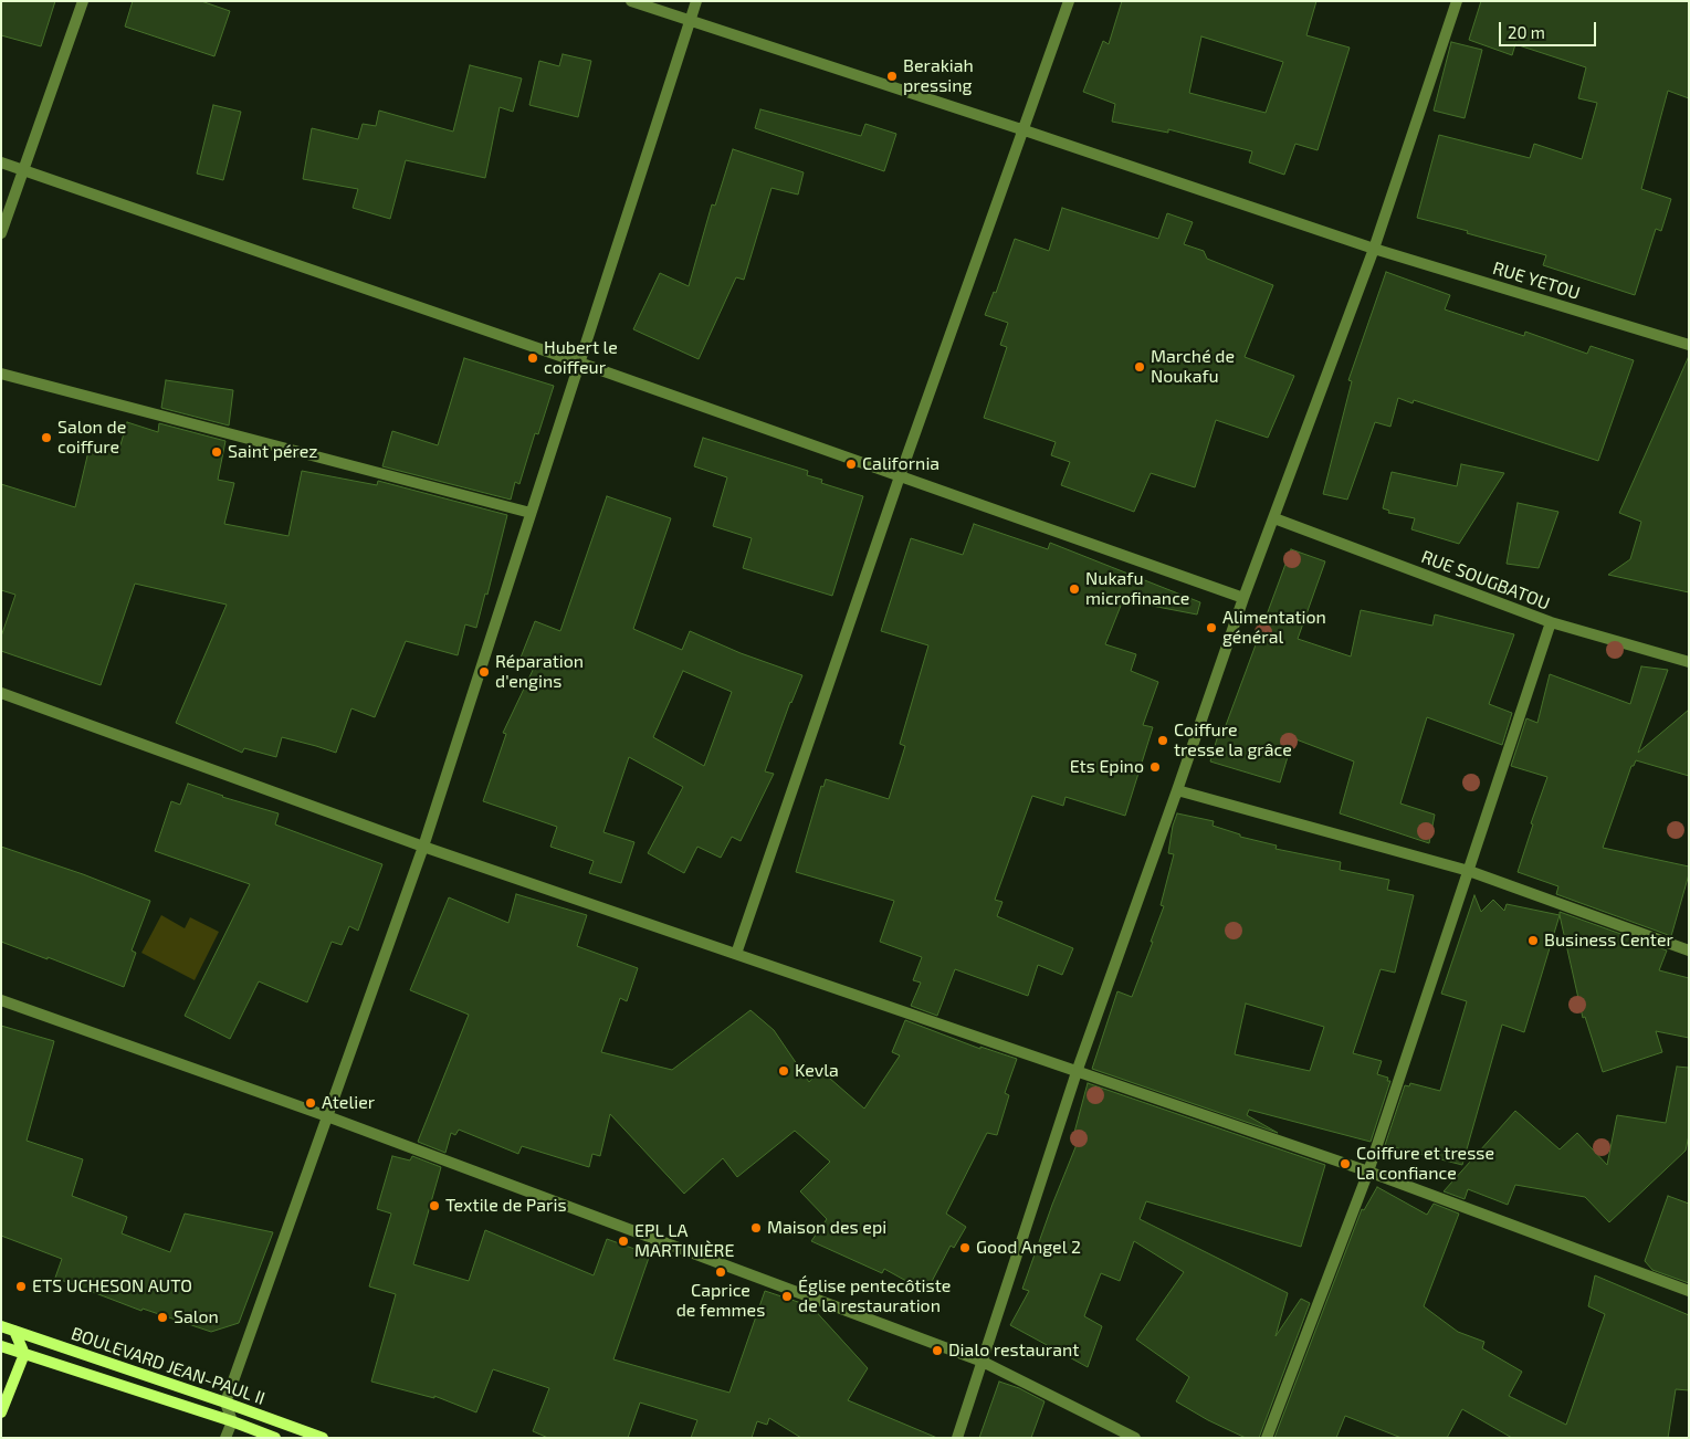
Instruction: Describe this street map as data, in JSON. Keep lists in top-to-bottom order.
{
  "streets": {
    "main road": ["BOULEVARD JEAN-PAUL II"],
    "street": ["RUE YETOU", "RUE SOUGBATOU"]
  },
  "places": [
    "Berakiah pressing",
    "Hubert le coiffeur",
    "Marché de Noukafu",
    "Salon de coiffure",
    "Saint pérez",
    "California",
    "Nukafu microfinance",
    "Alimentation général",
    "Réparation d'engins",
    "Coiffure tresse la grâce",
    "Ets Epino",
    "Business Center",
    "Kevla",
    "Atelier",
    "Coiffure et tresse La confiance",
    "Textile de Paris",
    "Maison des epi",
    "EPL LA MARTINIÈRE",
    "Good Angel 2",
    "Caprice de femmes",
    "ETS UCHESON AUTO",
    "Église pentecôtiste de la restauration",
    "Salon",
    "Dialo restaurant"
  ],
  "scale_bar": "20 m"
}
